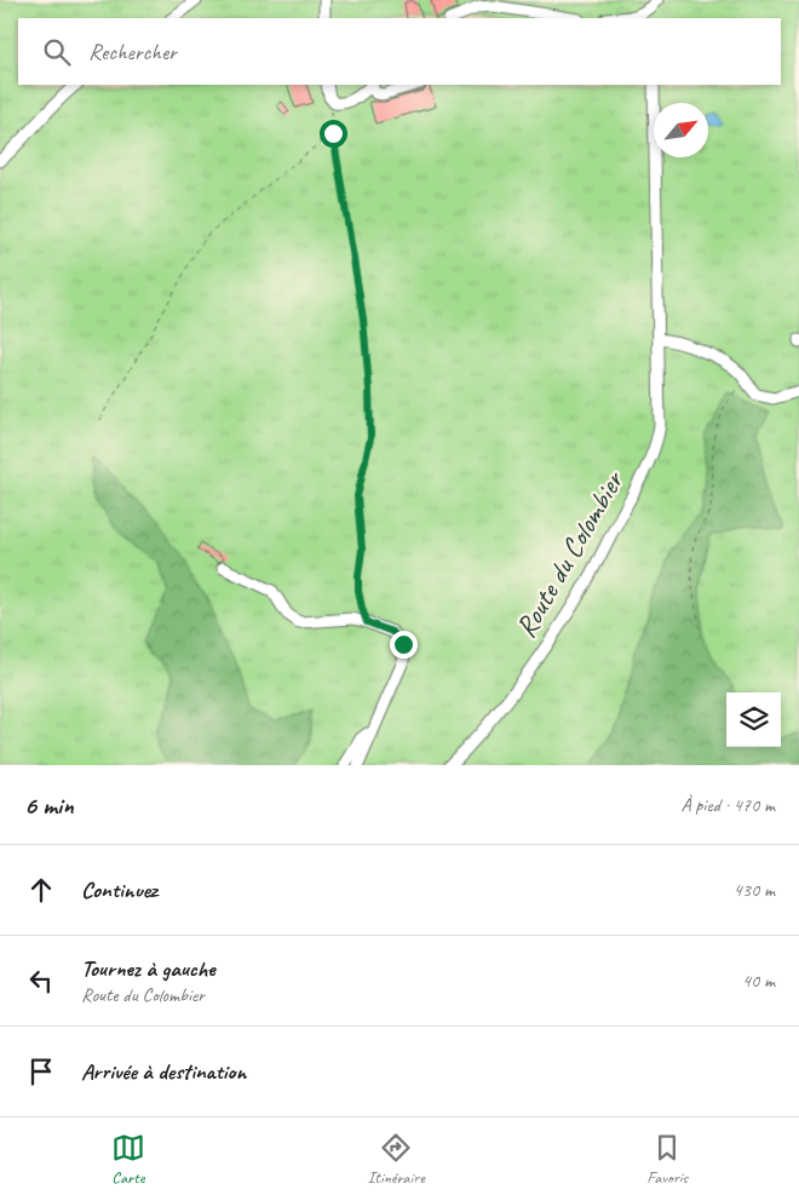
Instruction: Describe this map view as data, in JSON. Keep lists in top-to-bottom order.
{
  "streets": {
    "street": ["Route du Colombier"]
  },
  "north": "top right",
  "page": {
    "search": "Rechercher",
    "heading": ["6 min", "À pied · 470 m"],
    "list": [
      ["Continuez", "430 m"],
      ["Tournez à gauche", "Route du Colombier", "40 m"],
      "Arrivée à destination"
    ],
    "nav": ["Carte", "Itinéraire", "Favoris"]
  }
}
